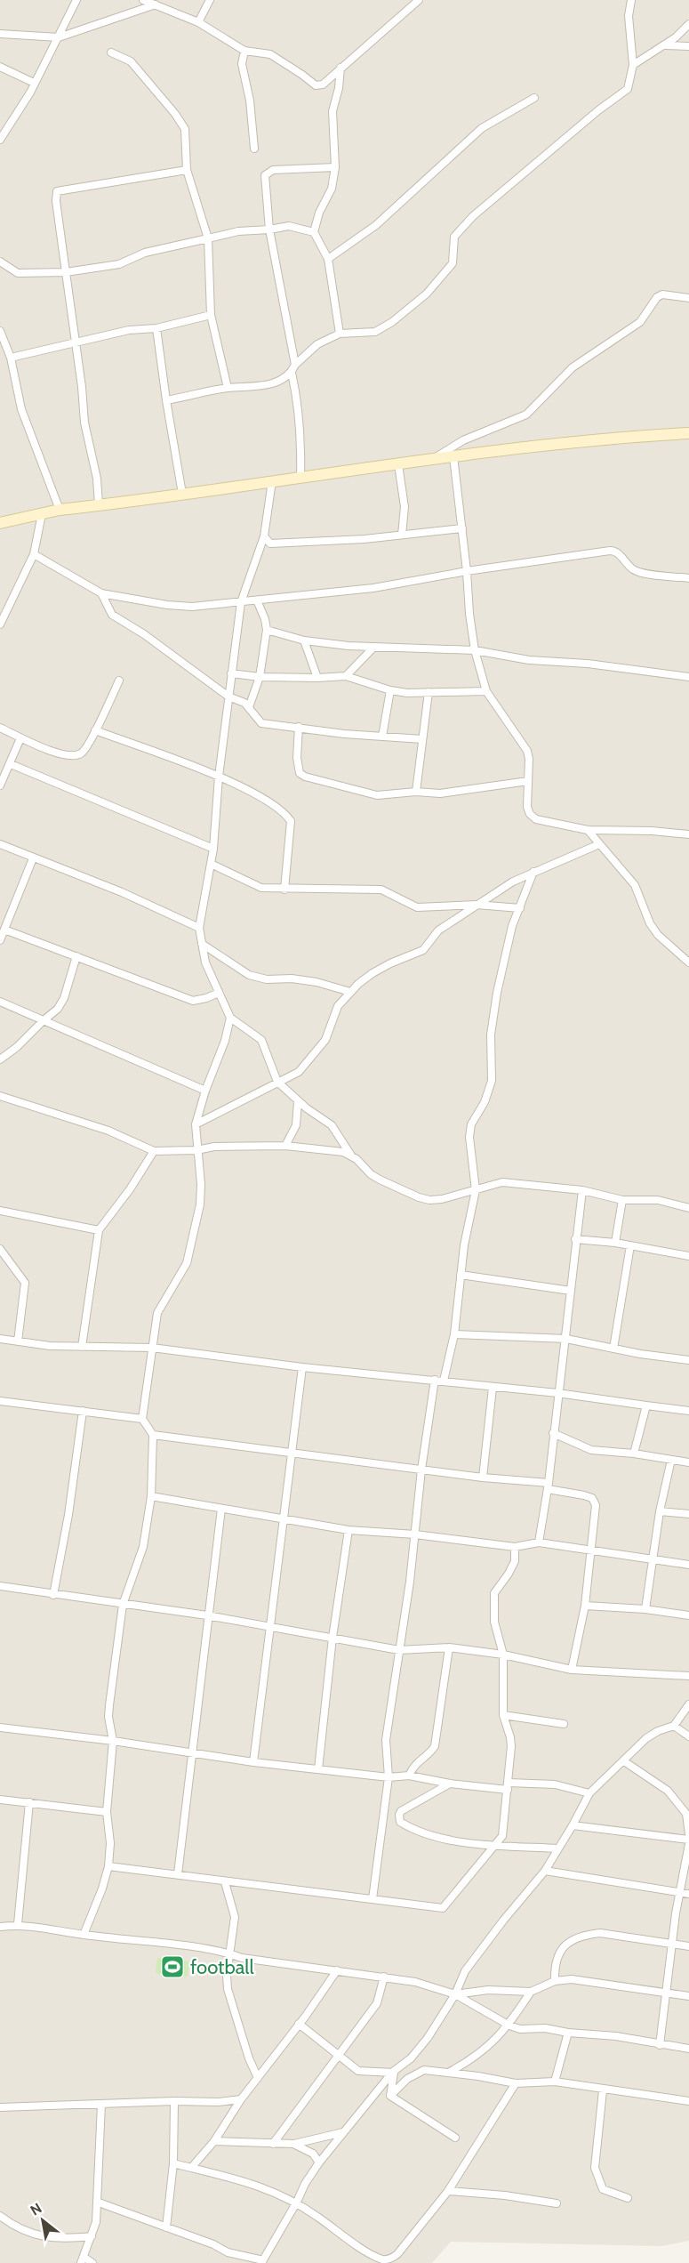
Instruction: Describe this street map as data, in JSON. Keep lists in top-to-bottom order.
{
  "places": {
    "sports": ["football"]
  },
  "north": "top left"
}
